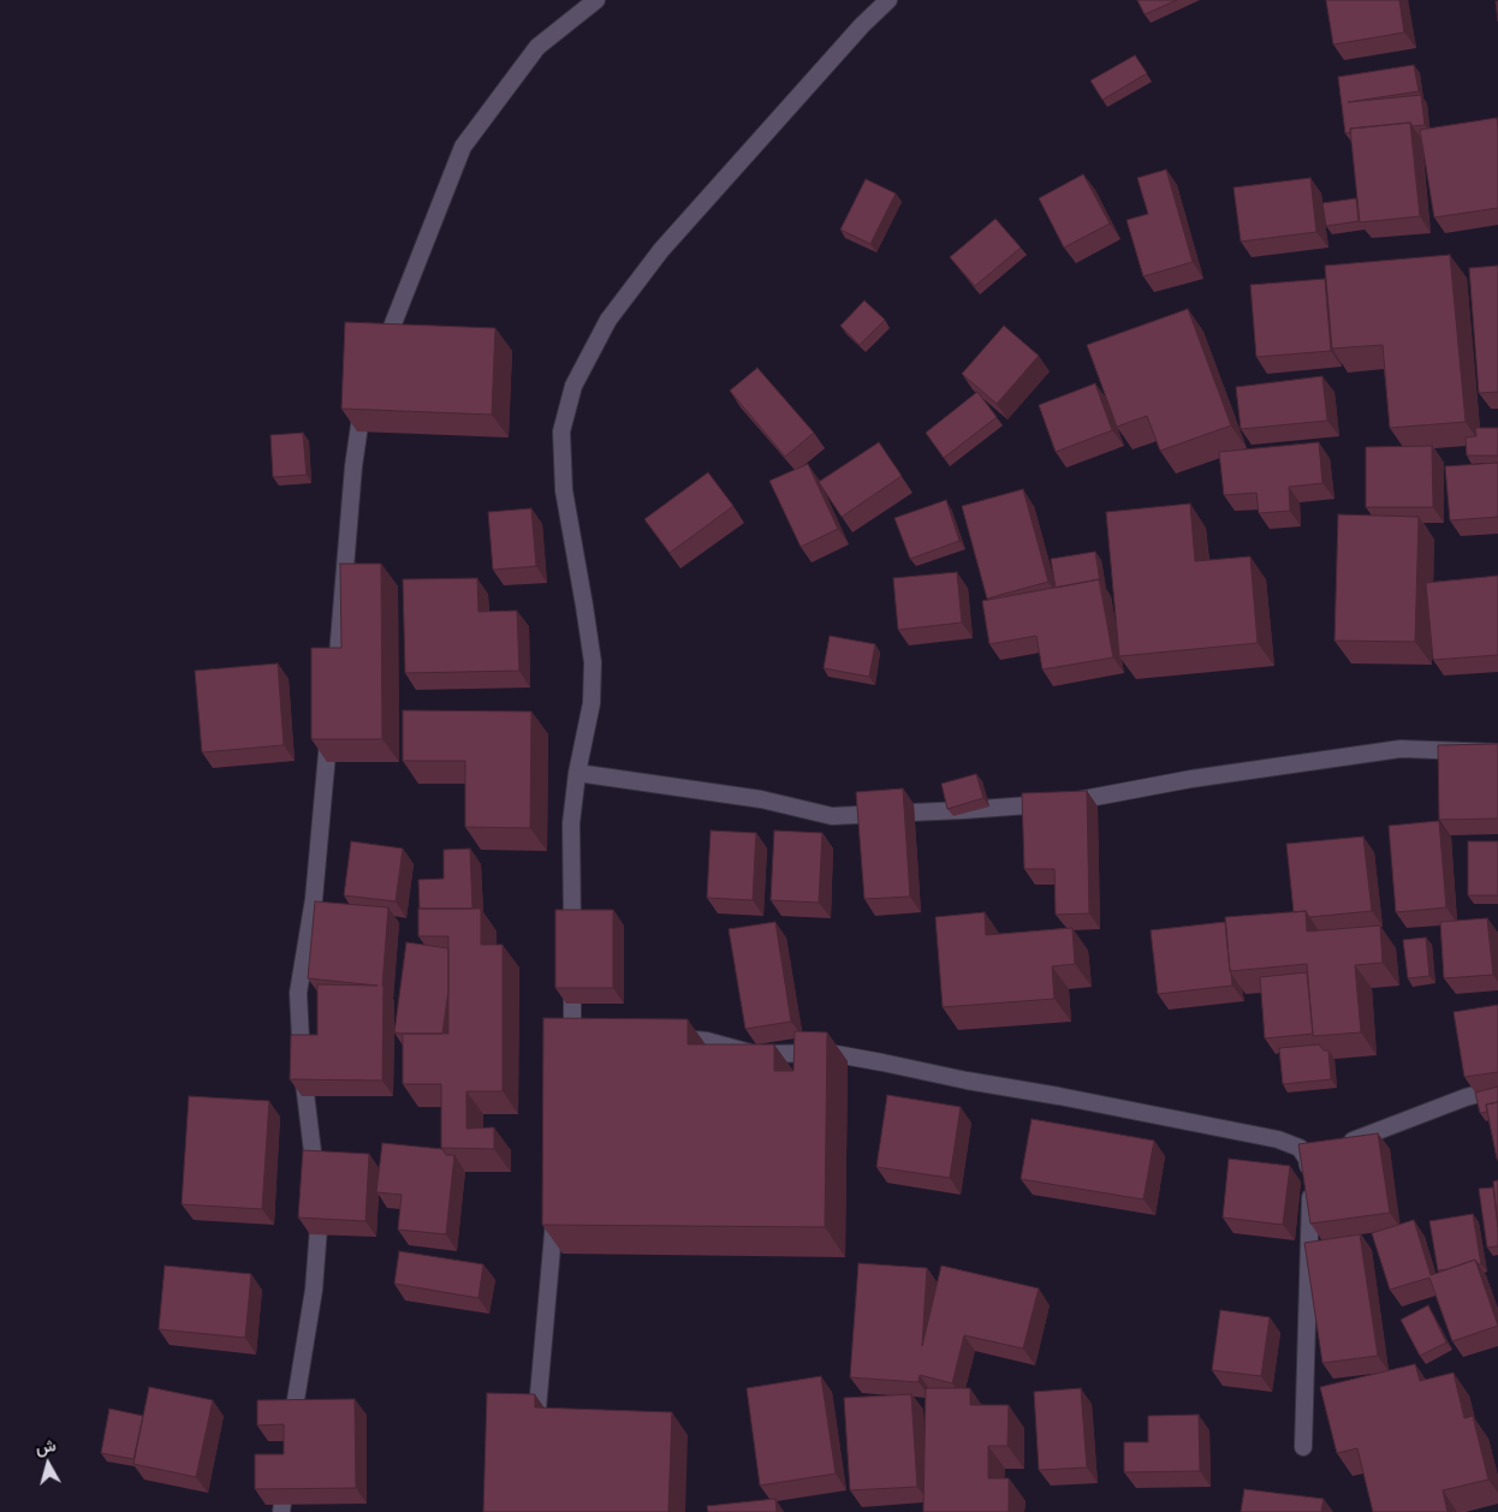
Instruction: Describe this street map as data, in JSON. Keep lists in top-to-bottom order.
{
  "north": "top"
}
